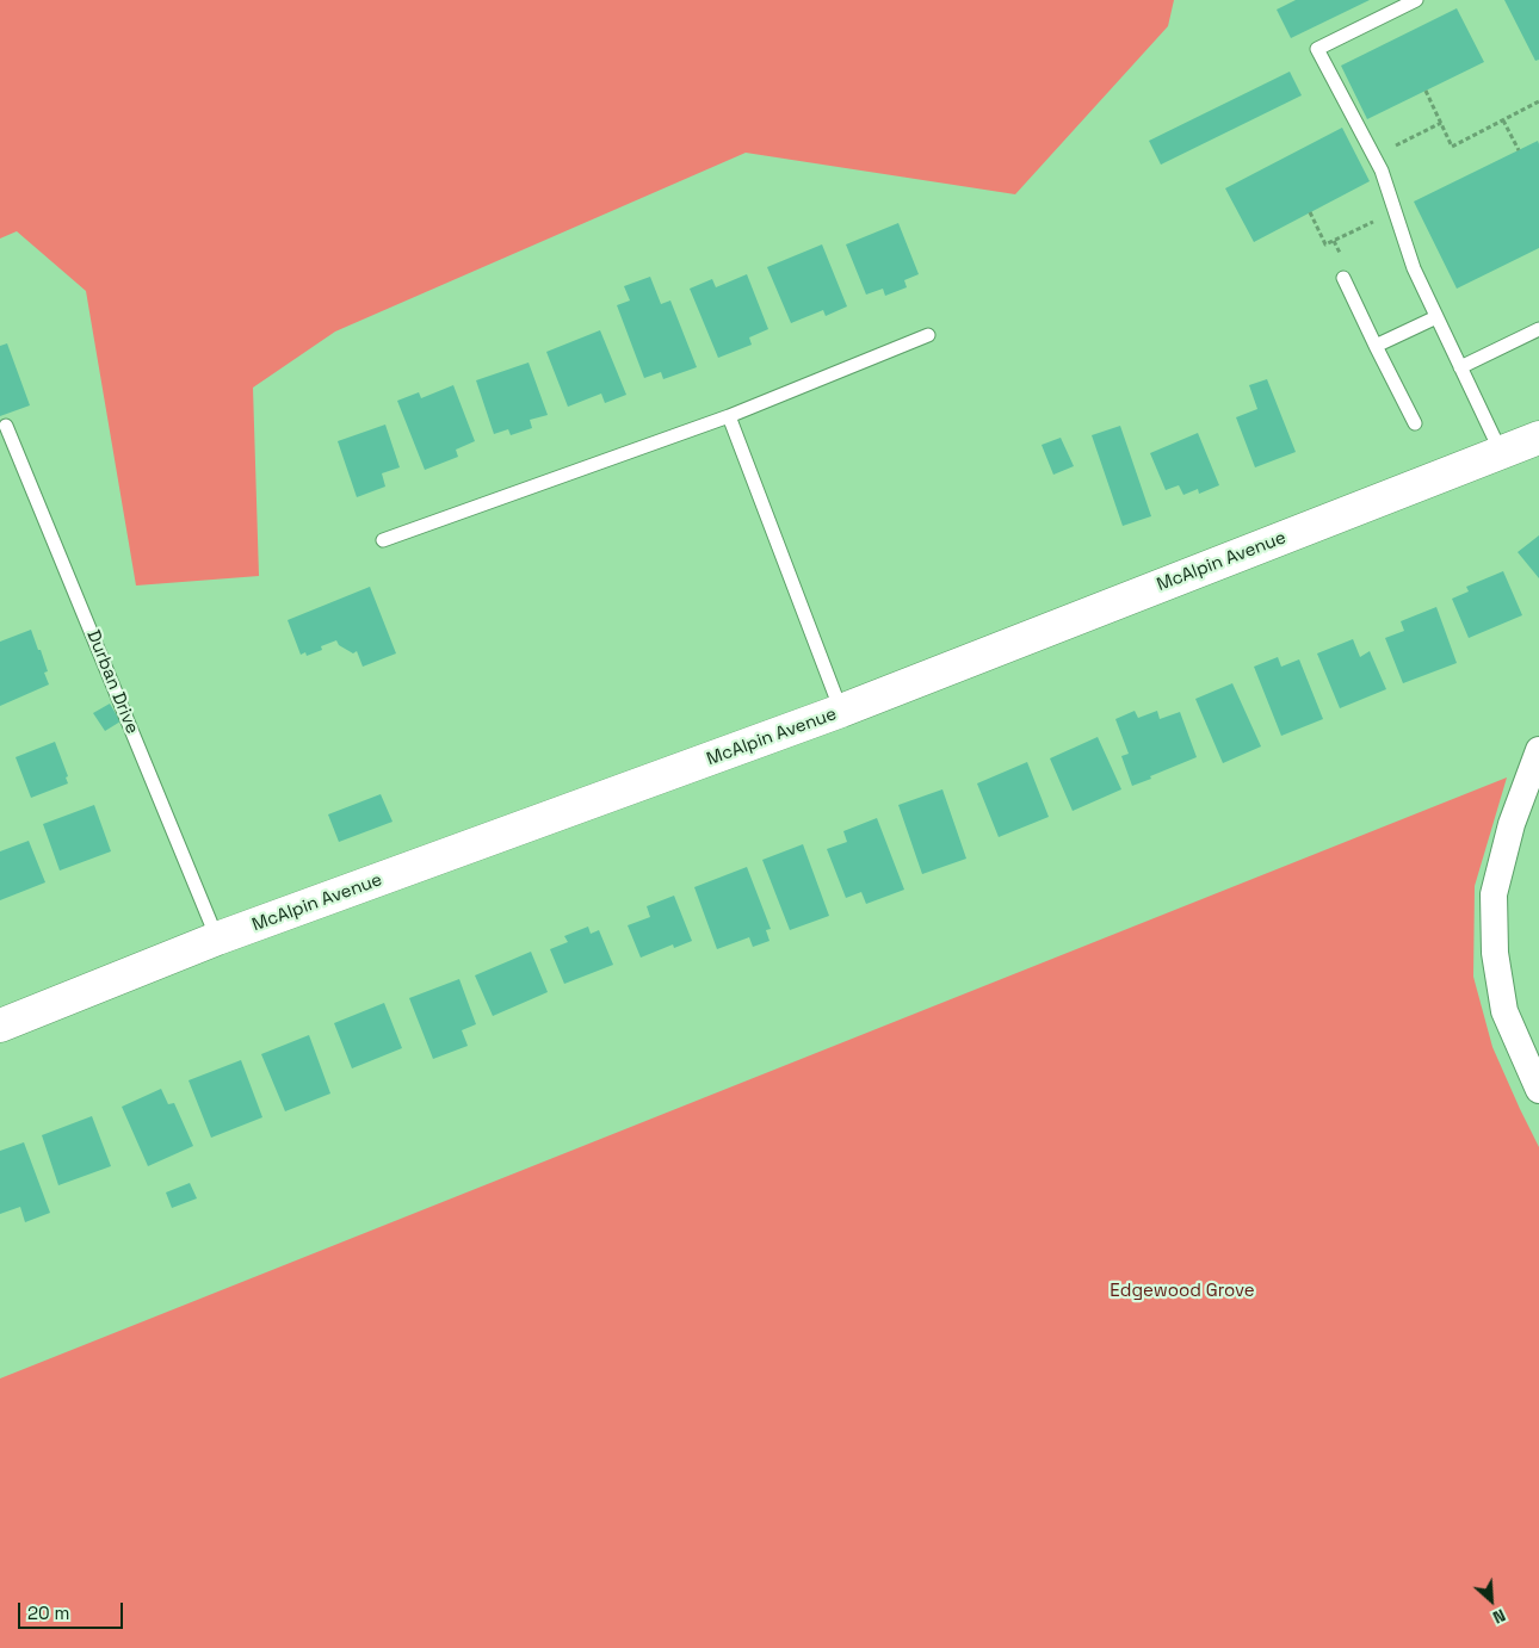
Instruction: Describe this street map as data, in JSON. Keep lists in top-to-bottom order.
{
  "streets": {
    "street": ["McAlpin Avenue"],
    "lane": ["Durban Drive"]
  },
  "crossings": [
    ["McAlpin Avenue", "Durban Drive"]
  ],
  "parks": ["Edgewood Grove"],
  "scale_bar": "20 m",
  "north": "bottom right"
}
